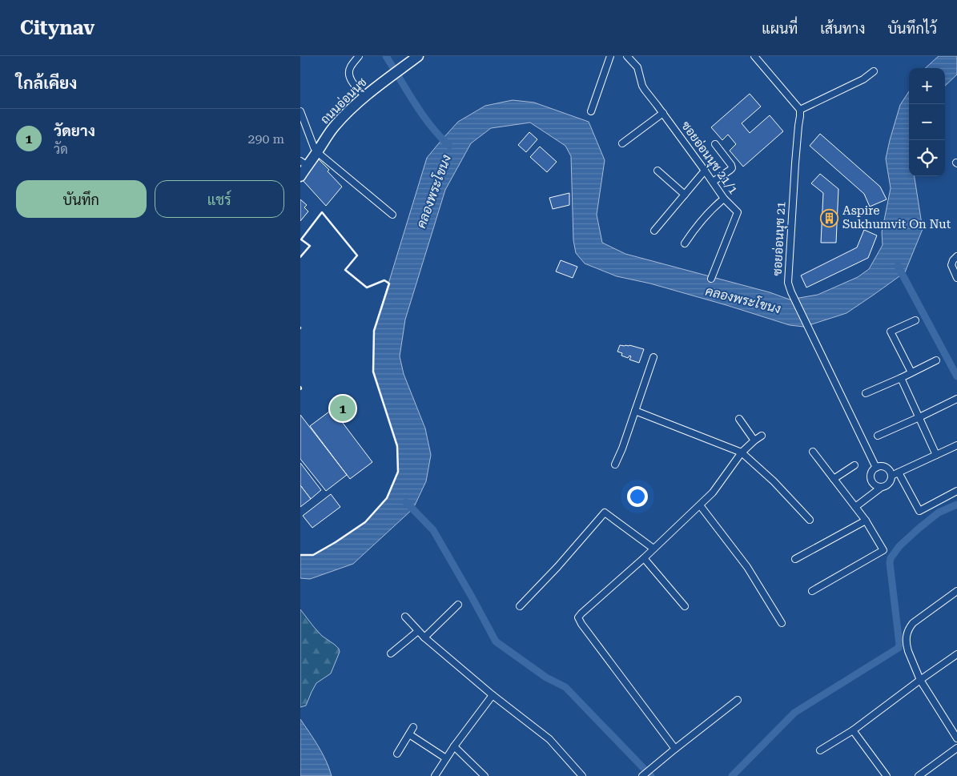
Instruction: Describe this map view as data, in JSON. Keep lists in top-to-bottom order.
{
  "streets": {
    "main road": ["ถนนอ่อนนุช"],
    "street": ["ซอยอ่อนนุช 21/1", "ซอยอ่อนนุช 21"]
  },
  "water": ["คลองพระโขนง"],
  "places": {
    "building": ["Aspire Sukhumvit On Nut"]
  },
  "page": {
    "header": "Citynav",
    "nav": ["แผนที่", "เส้นทาง", "บันทึกไว้"],
    "heading": "ใกล้เคียง",
    "map_buttons": ["+", "−"],
    "list": [
      {
        "mark": "1",
        "name": "วัดยาง",
        "note": "วัด",
        "value": "290 m"
      }
    ],
    "buttons": ["บันทึก", "แชร์"],
    "pins": "1"
  }
}
